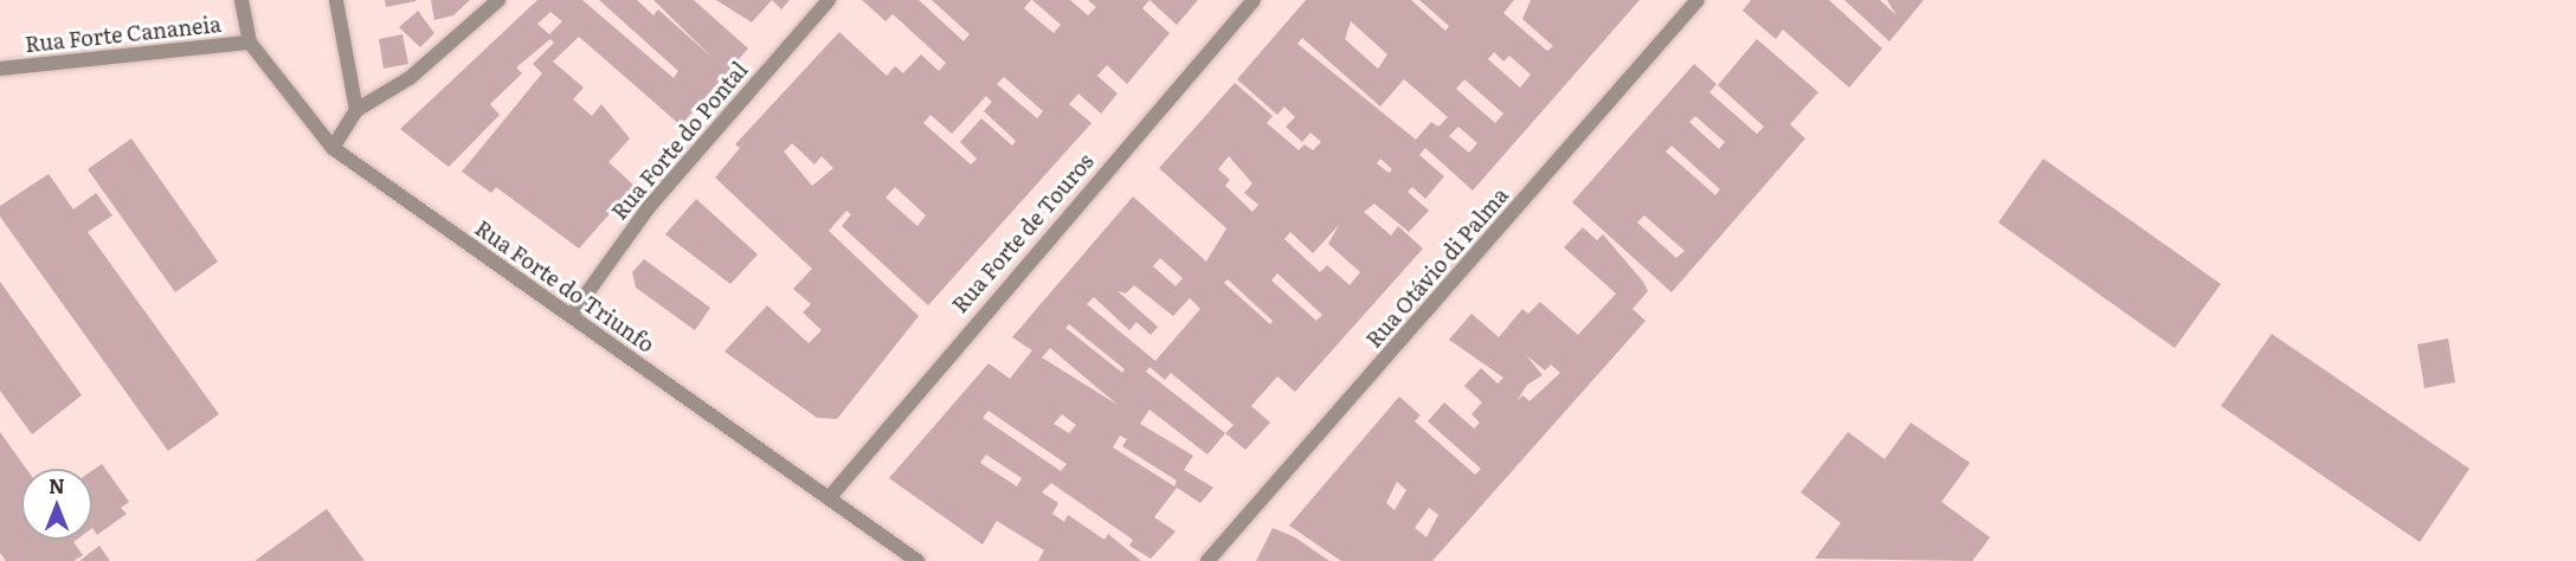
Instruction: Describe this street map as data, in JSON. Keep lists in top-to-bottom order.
{
  "streets": {
    "street": [
      "Rua Forte Cananeia",
      "Rua Forte do Pontal",
      "Rua Forte de Touros",
      "Rua Otávio di Palma",
      "Rua Forte do Triunfo"
    ]
  },
  "crossings": [
    ["Rua Forte Cananeia", "Rua Forte do Triunfo"],
    ["Rua Forte do Pontal", "Rua Forte do Triunfo"],
    ["Rua Forte de Touros", "Rua Forte do Triunfo"]
  ],
  "north": "top"
}
